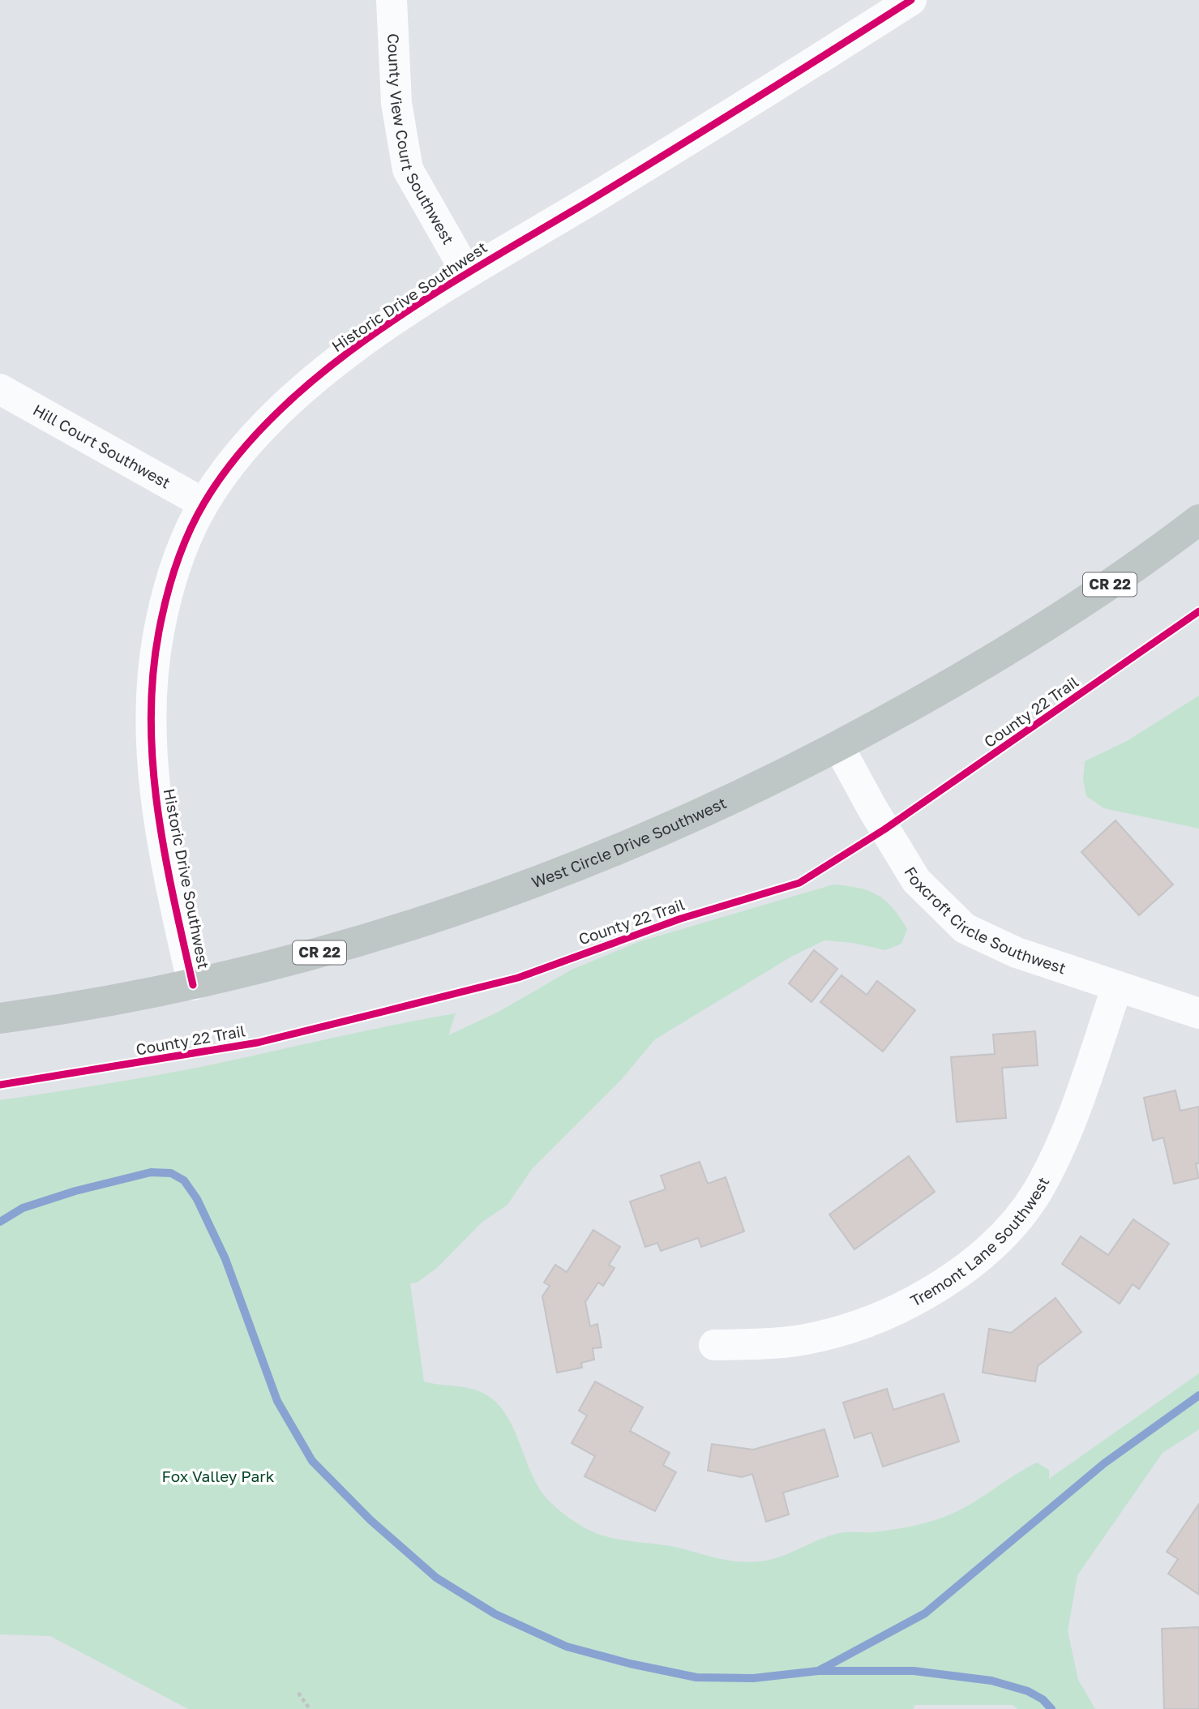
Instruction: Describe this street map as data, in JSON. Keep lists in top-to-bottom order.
{
  "streets": {
    "main road": ["CR 22", "West Circle Drive Southwest"],
    "street": [
      "County View Court Southwest",
      "Historic Drive Southwest",
      "Hill Court Southwest",
      "Foxcroft Circle Southwest",
      "Tremont Lane Southwest"
    ],
    "cycle path": ["County 22 Trail"]
  },
  "crossings": [
    ["County View Court Southwest", "Historic Drive Southwest"],
    ["Historic Drive Southwest", "Hill Court Southwest"],
    ["Historic Drive Southwest", "West Circle Drive Southwest"],
    ["West Circle Drive Southwest", "Foxcroft Circle Southwest"],
    ["Foxcroft Circle Southwest", "Tremont Lane Southwest"]
  ],
  "parks": ["Fox Valley Park"]
}
